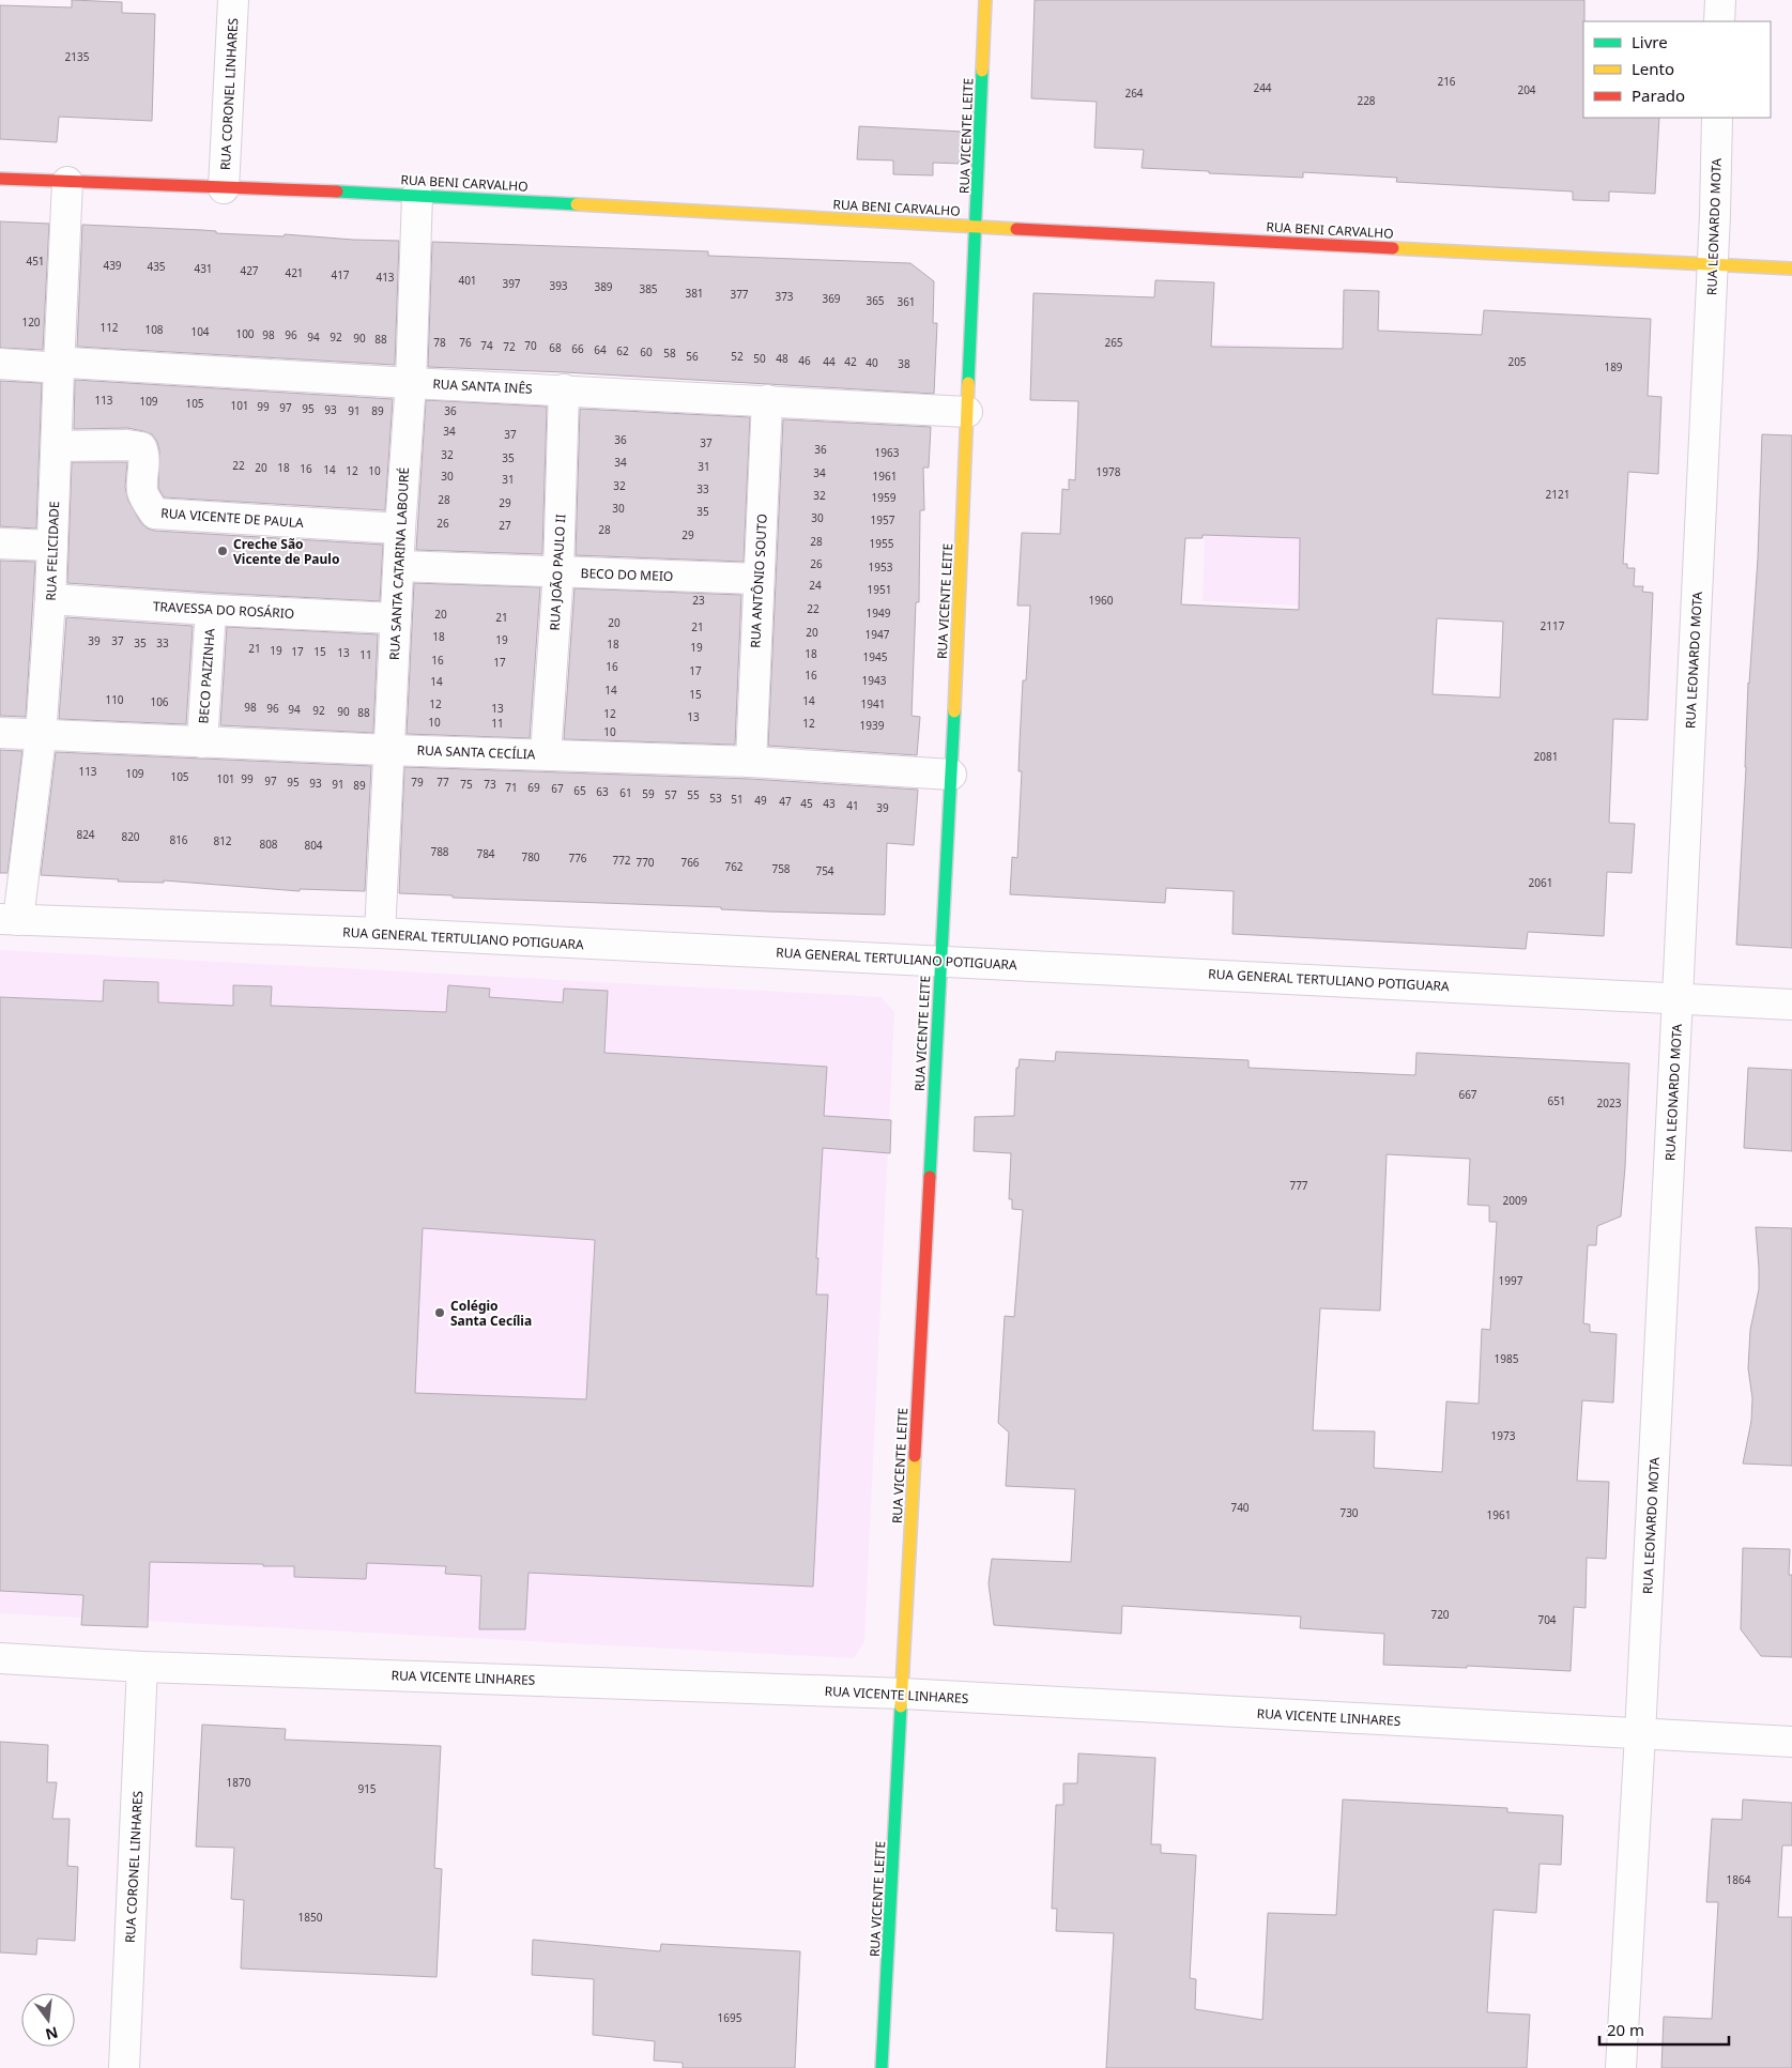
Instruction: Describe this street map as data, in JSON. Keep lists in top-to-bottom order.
{
  "streets": {
    "street": [
      "RUA CORONEL LINHARES",
      "RUA VICENTE LEITE",
      "RUA BENI CARVALHO",
      "RUA LEONARDO MOTA",
      "RUA SANTA INÊS",
      "RUA VICENTE DE PAULA",
      "RUA FELICIDADE",
      "RUA SANTA CATARINA LABOURÉ",
      "RUA JOÃO PAULO II",
      "BECO DO MEIO",
      "RUA ANTÔNIO SOUTO",
      "TRAVESSA DO ROSÁRIO",
      "BECO PAIZINHA",
      "RUA SANTA CECÍLIA",
      "RUA GENERAL TERTULIANO POTIGUARA",
      "RUA VICENTE LINHARES"
    ]
  },
  "crossings": [
    ["RUA CORONEL LINHARES", "RUA BENI CARVALHO"],
    ["RUA CORONEL LINHARES", "RUA VICENTE LINHARES"],
    ["RUA VICENTE LEITE", "RUA BENI CARVALHO"],
    ["RUA VICENTE LEITE", "RUA SANTA INÊS"],
    ["RUA VICENTE LEITE", "RUA SANTA CECÍLIA"],
    ["RUA VICENTE LEITE", "RUA GENERAL TERTULIANO POTIGUARA"],
    ["RUA VICENTE LEITE", "RUA VICENTE LINHARES"],
    ["RUA BENI CARVALHO", "RUA LEONARDO MOTA"],
    ["RUA BENI CARVALHO", "RUA FELICIDADE"],
    ["RUA BENI CARVALHO", "RUA SANTA CATARINA LABOURÉ"],
    ["RUA LEONARDO MOTA", "RUA GENERAL TERTULIANO POTIGUARA"],
    ["RUA LEONARDO MOTA", "RUA VICENTE LINHARES"],
    ["RUA SANTA INÊS", "RUA FELICIDADE"],
    ["RUA SANTA INÊS", "RUA SANTA CATARINA LABOURÉ"],
    ["RUA SANTA INÊS", "RUA JOÃO PAULO II"],
    ["RUA SANTA INÊS", "RUA ANTÔNIO SOUTO"],
    ["RUA VICENTE DE PAULA", "RUA FELICIDADE"],
    ["RUA VICENTE DE PAULA", "RUA SANTA CATARINA LABOURÉ"],
    ["RUA FELICIDADE", "TRAVESSA DO ROSÁRIO"],
    ["RUA FELICIDADE", "RUA SANTA CECÍLIA"],
    ["RUA FELICIDADE", "RUA GENERAL TERTULIANO POTIGUARA"],
    ["RUA SANTA CATARINA LABOURÉ", "BECO DO MEIO"],
    ["RUA SANTA CATARINA LABOURÉ", "TRAVESSA DO ROSÁRIO"],
    ["RUA SANTA CATARINA LABOURÉ", "RUA SANTA CECÍLIA"],
    ["RUA SANTA CATARINA LABOURÉ", "RUA GENERAL TERTULIANO POTIGUARA"],
    ["RUA JOÃO PAULO II", "BECO DO MEIO"],
    ["RUA JOÃO PAULO II", "RUA SANTA CECÍLIA"],
    ["BECO DO MEIO", "RUA ANTÔNIO SOUTO"],
    ["RUA ANTÔNIO SOUTO", "RUA SANTA CECÍLIA"],
    ["TRAVESSA DO ROSÁRIO", "BECO PAIZINHA"],
    ["BECO PAIZINHA", "RUA SANTA CECÍLIA"]
  ],
  "places": ["Creche São Vicente de Paulo", "Colégio Santa Cecília"],
  "house_numbers": [
    "2135",
    "216",
    "244",
    "204",
    "264",
    "228",
    "451",
    "439",
    "435",
    "431",
    "427",
    "421",
    "417",
    "413",
    "401",
    "397",
    "393",
    "389",
    "385",
    "381",
    "377",
    "373",
    "369",
    "365",
    "361",
    "120",
    "112",
    "108",
    "104",
    "100",
    "98",
    "96",
    "94",
    "92",
    "90",
    "88",
    "78",
    "76",
    "265",
    "74",
    "70",
    "72",
    "68",
    "66",
    "64",
    "62",
    "60",
    "58",
    "56",
    "52",
    "50",
    "48",
    "46",
    "44",
    "42",
    "205",
    "40",
    "38",
    "189",
    "113",
    "109",
    "105",
    "101",
    "99",
    "97",
    "95",
    "93",
    "91",
    "89",
    "36",
    "34",
    "37",
    "36",
    "37",
    "36",
    "1963",
    "32",
    "35",
    "34",
    "22",
    "31",
    "20",
    "18",
    "16",
    "14",
    "12",
    "10",
    "1978",
    "34",
    "30",
    "1961",
    "31",
    "32",
    "33",
    "2121",
    "32",
    "1959",
    "28",
    "29",
    "30",
    "35",
    "30",
    "1957",
    "26",
    "27",
    "28",
    "29",
    "28",
    "1955",
    "26",
    "1953",
    "24",
    "1951",
    "23",
    "1960",
    "22",
    "1949",
    "20",
    "21",
    "20",
    "2117",
    "21",
    "20",
    "1947",
    "18",
    "19",
    "39",
    "37",
    "35",
    "33",
    "18",
    "19",
    "21",
    "19",
    "17",
    "15",
    "13",
    "18",
    "11",
    "1945",
    "16",
    "17",
    "16",
    "17",
    "16",
    "1943",
    "14",
    "14",
    "15",
    "110",
    "14",
    "106",
    "12",
    "1941",
    "98",
    "96",
    "13",
    "94",
    "92",
    "90",
    "88",
    "12",
    "13",
    "10",
    "11",
    "12",
    "1939",
    "10",
    "2081",
    "113",
    "109",
    "105",
    "101",
    "99",
    "97",
    "95",
    "79",
    "77",
    "93",
    "91",
    "75",
    "73",
    "89",
    "71",
    "69",
    "67",
    "65",
    "63",
    "61",
    "59",
    "57",
    "55",
    "53",
    "51",
    "49",
    "47",
    "45",
    "43",
    "41",
    "39",
    "824",
    "820",
    "816",
    "812",
    "808",
    "804",
    "788",
    "784",
    "780",
    "776",
    "772",
    "770",
    "766",
    "762",
    "758",
    "754",
    "2061",
    "667",
    "651",
    "2023",
    "777",
    "2009",
    "1997",
    "1985",
    "1973",
    "740",
    "730",
    "1961",
    "720",
    "704",
    "1870",
    "915",
    "1864",
    "1850",
    "1695"
  ],
  "legend": ["Livre", "Lento", "Parado"],
  "scale_bar": "20 m",
  "north": "bottom"
}
